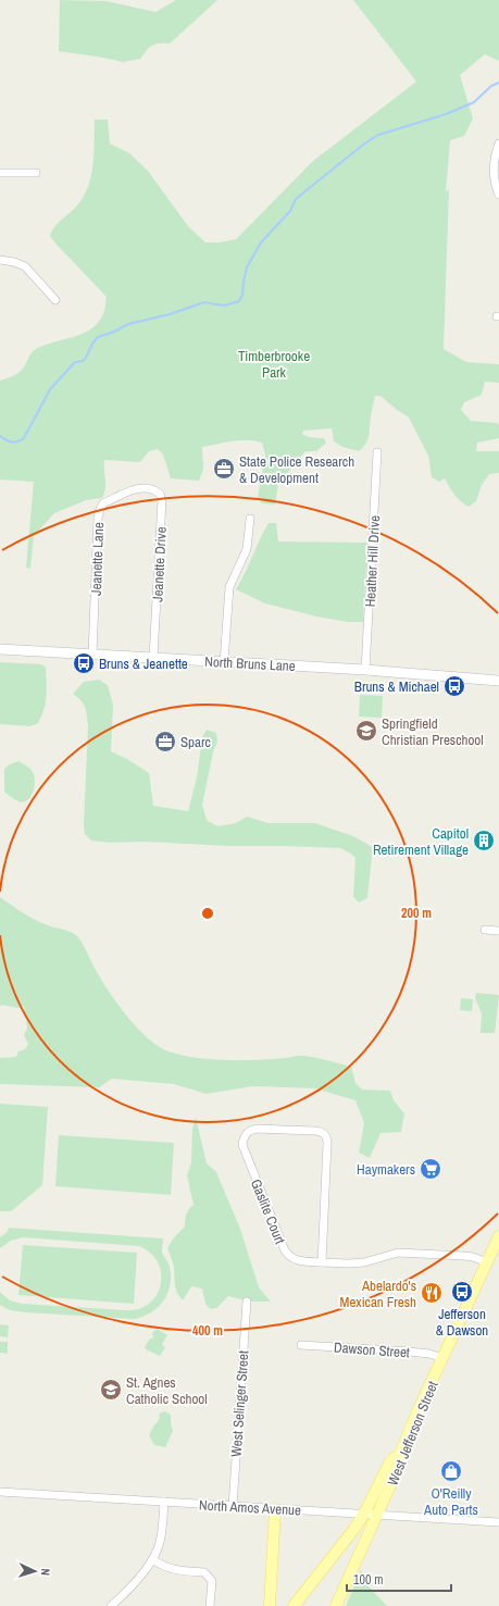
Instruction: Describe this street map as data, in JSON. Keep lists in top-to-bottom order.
{
  "streets": {
    "main road": ["North Bruns Lane", "West Jefferson Street"],
    "street": [
      "Jeanette Lane",
      "Heather Hill Drive",
      "Jeanette Drive",
      "Gaslite Court",
      "Dawson Street",
      "West Selinger Street",
      "North Amos Avenue"
    ]
  },
  "crossings": [
    ["Jeanette Lane", "Jeanette Drive"],
    ["Jeanette Lane", "North Bruns Lane"],
    ["Heather Hill Drive", "North Bruns Lane"],
    ["Jeanette Drive", "North Bruns Lane"],
    ["Dawson Street", "West Jefferson Street"],
    ["West Selinger Street", "North Amos Avenue"],
    ["West Jefferson Street", "North Amos Avenue"]
  ],
  "parks": ["Timberbrooke Park"],
  "places": {
    "office": ["State Police Research & Development", "Sparc"],
    "bus stop": ["Bruns & Jeanette", "Bruns & Michael", "Jefferson & Dawson"],
    "school or university": ["Springfield Christian Preschool", "St. Agnes Catholic School"],
    "building": ["Capitol Retirement Village"],
    "supermarket": ["Haymakers"],
    "restaurant": ["Abelardo's Mexican Fresh"],
    "shop": ["O'Reilly Auto Parts"]
  },
  "scale_bar": "100 m",
  "north": "right",
  "rings": ["200 m", "400 m"]
}
